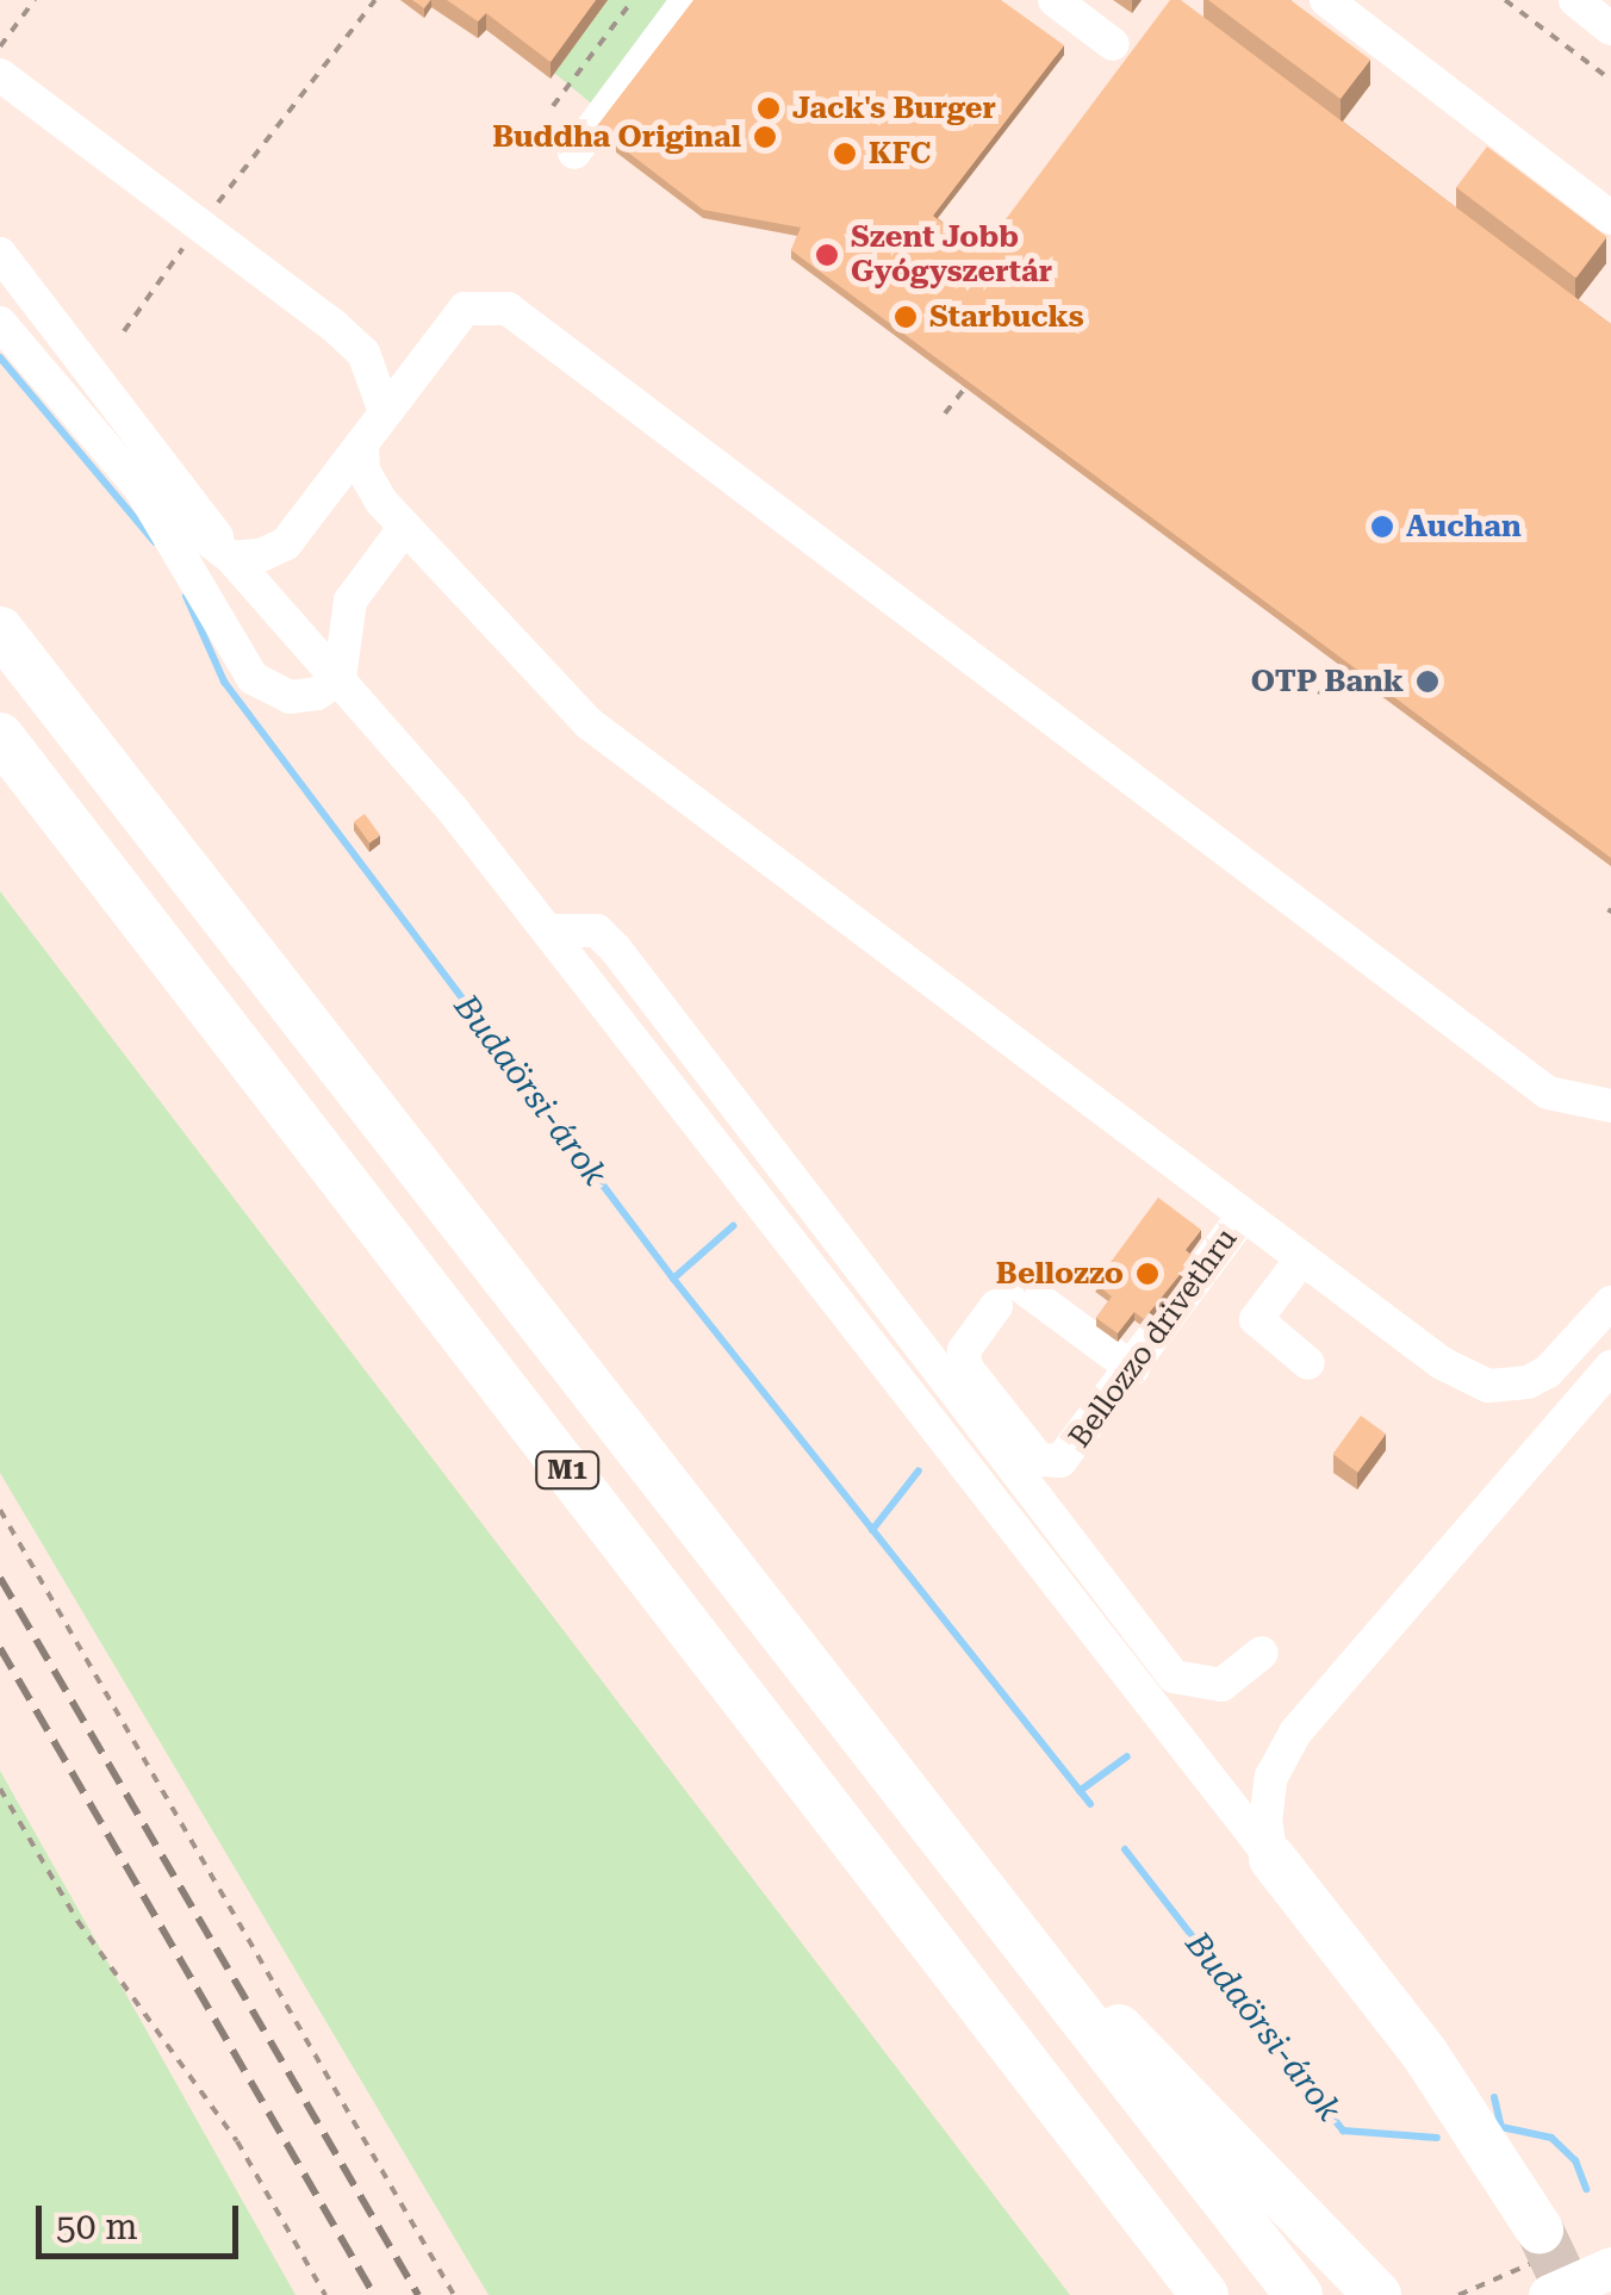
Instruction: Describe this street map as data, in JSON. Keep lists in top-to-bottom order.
{
  "streets": {
    "highway": ["M1"],
    "street": ["Bellozzo drivethru"]
  },
  "water": ["Budaörsi-árok"],
  "places": [
    "Jack's Burger",
    "Buddha Original",
    "KFC",
    "Szent Jobb Gyógyszertár",
    "Starbucks",
    "Auchan",
    "OTP Bank",
    "Bellozzo"
  ],
  "scale_bar": "50 m"
}
